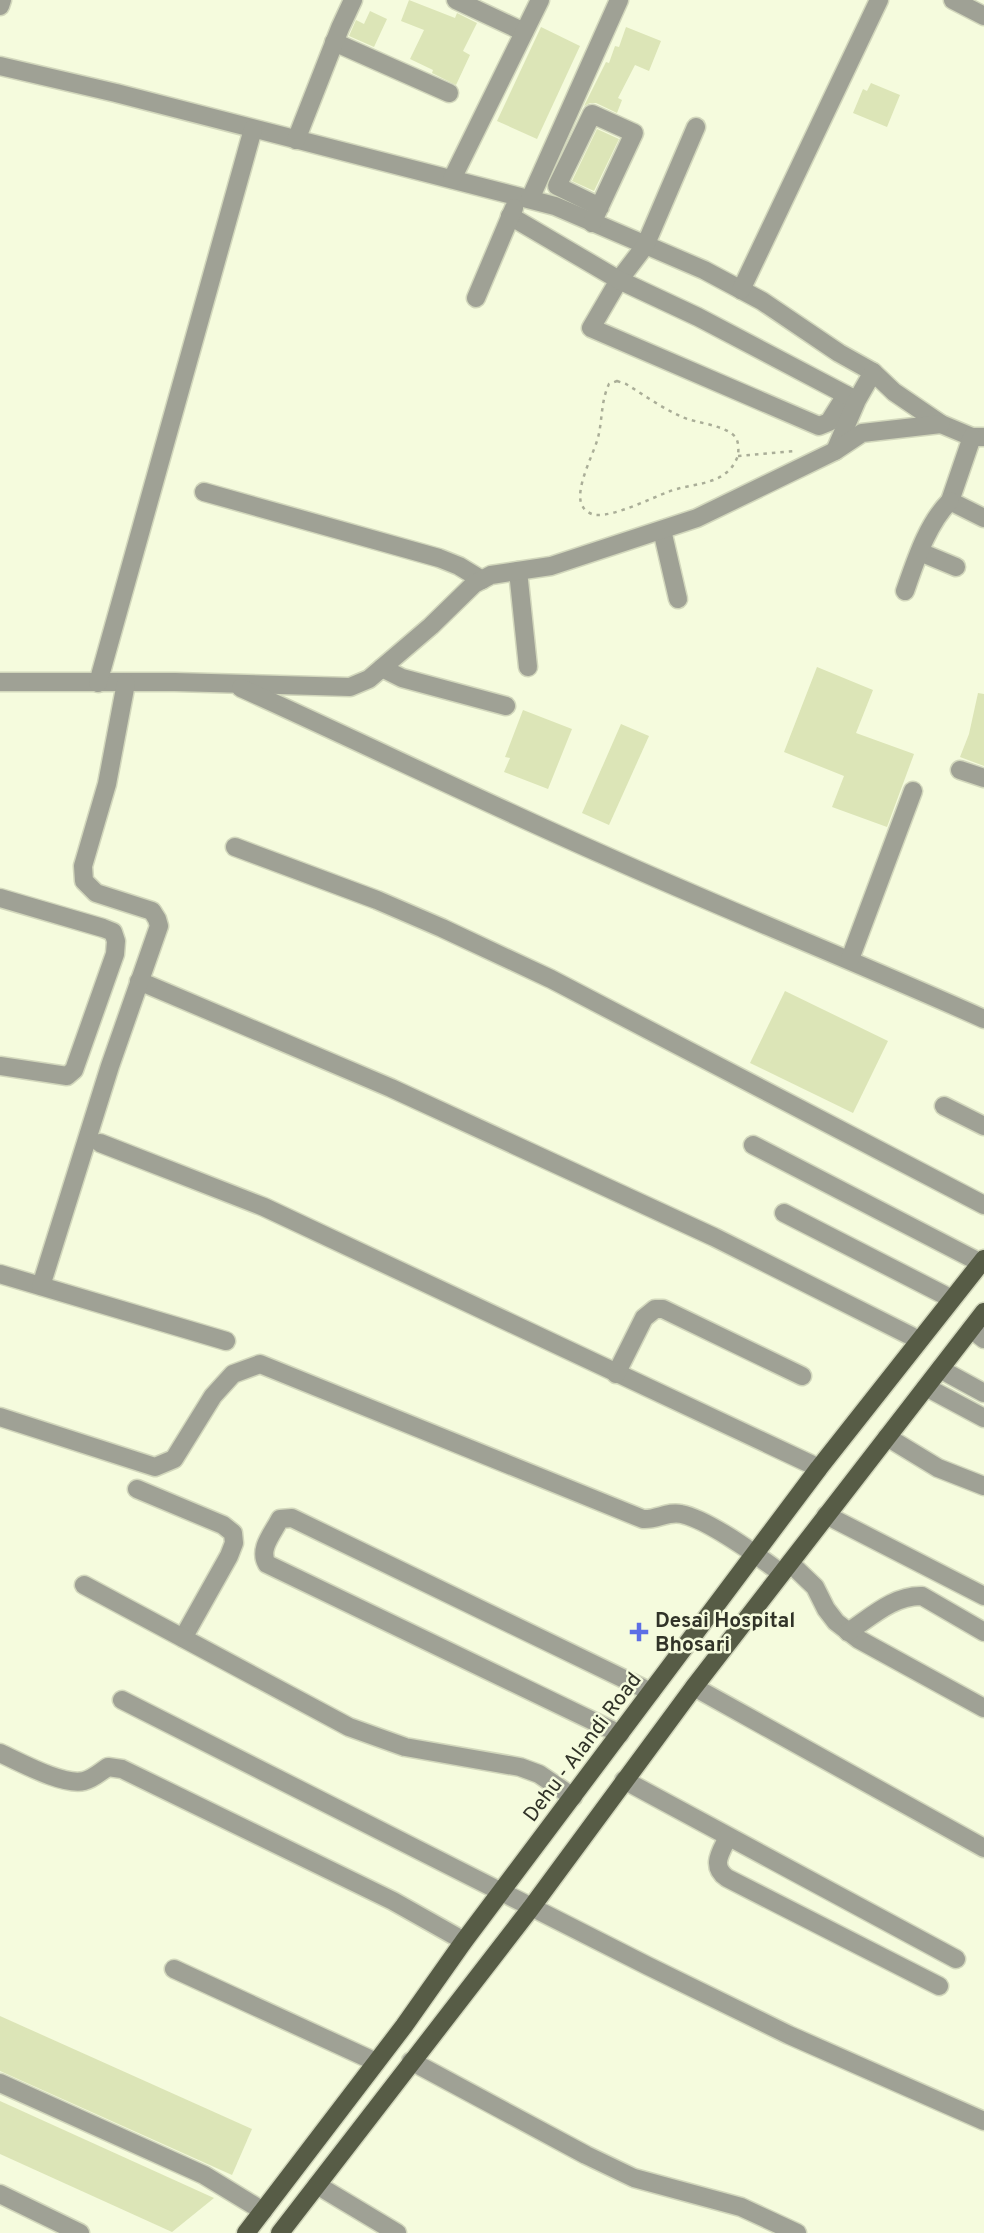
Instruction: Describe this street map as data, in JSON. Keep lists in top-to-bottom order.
{
  "streets": {
    "main road": ["Dehu - Alandi Road"]
  },
  "places": {
    "health": ["Desai Hospital Bhosari"]
  }
}
